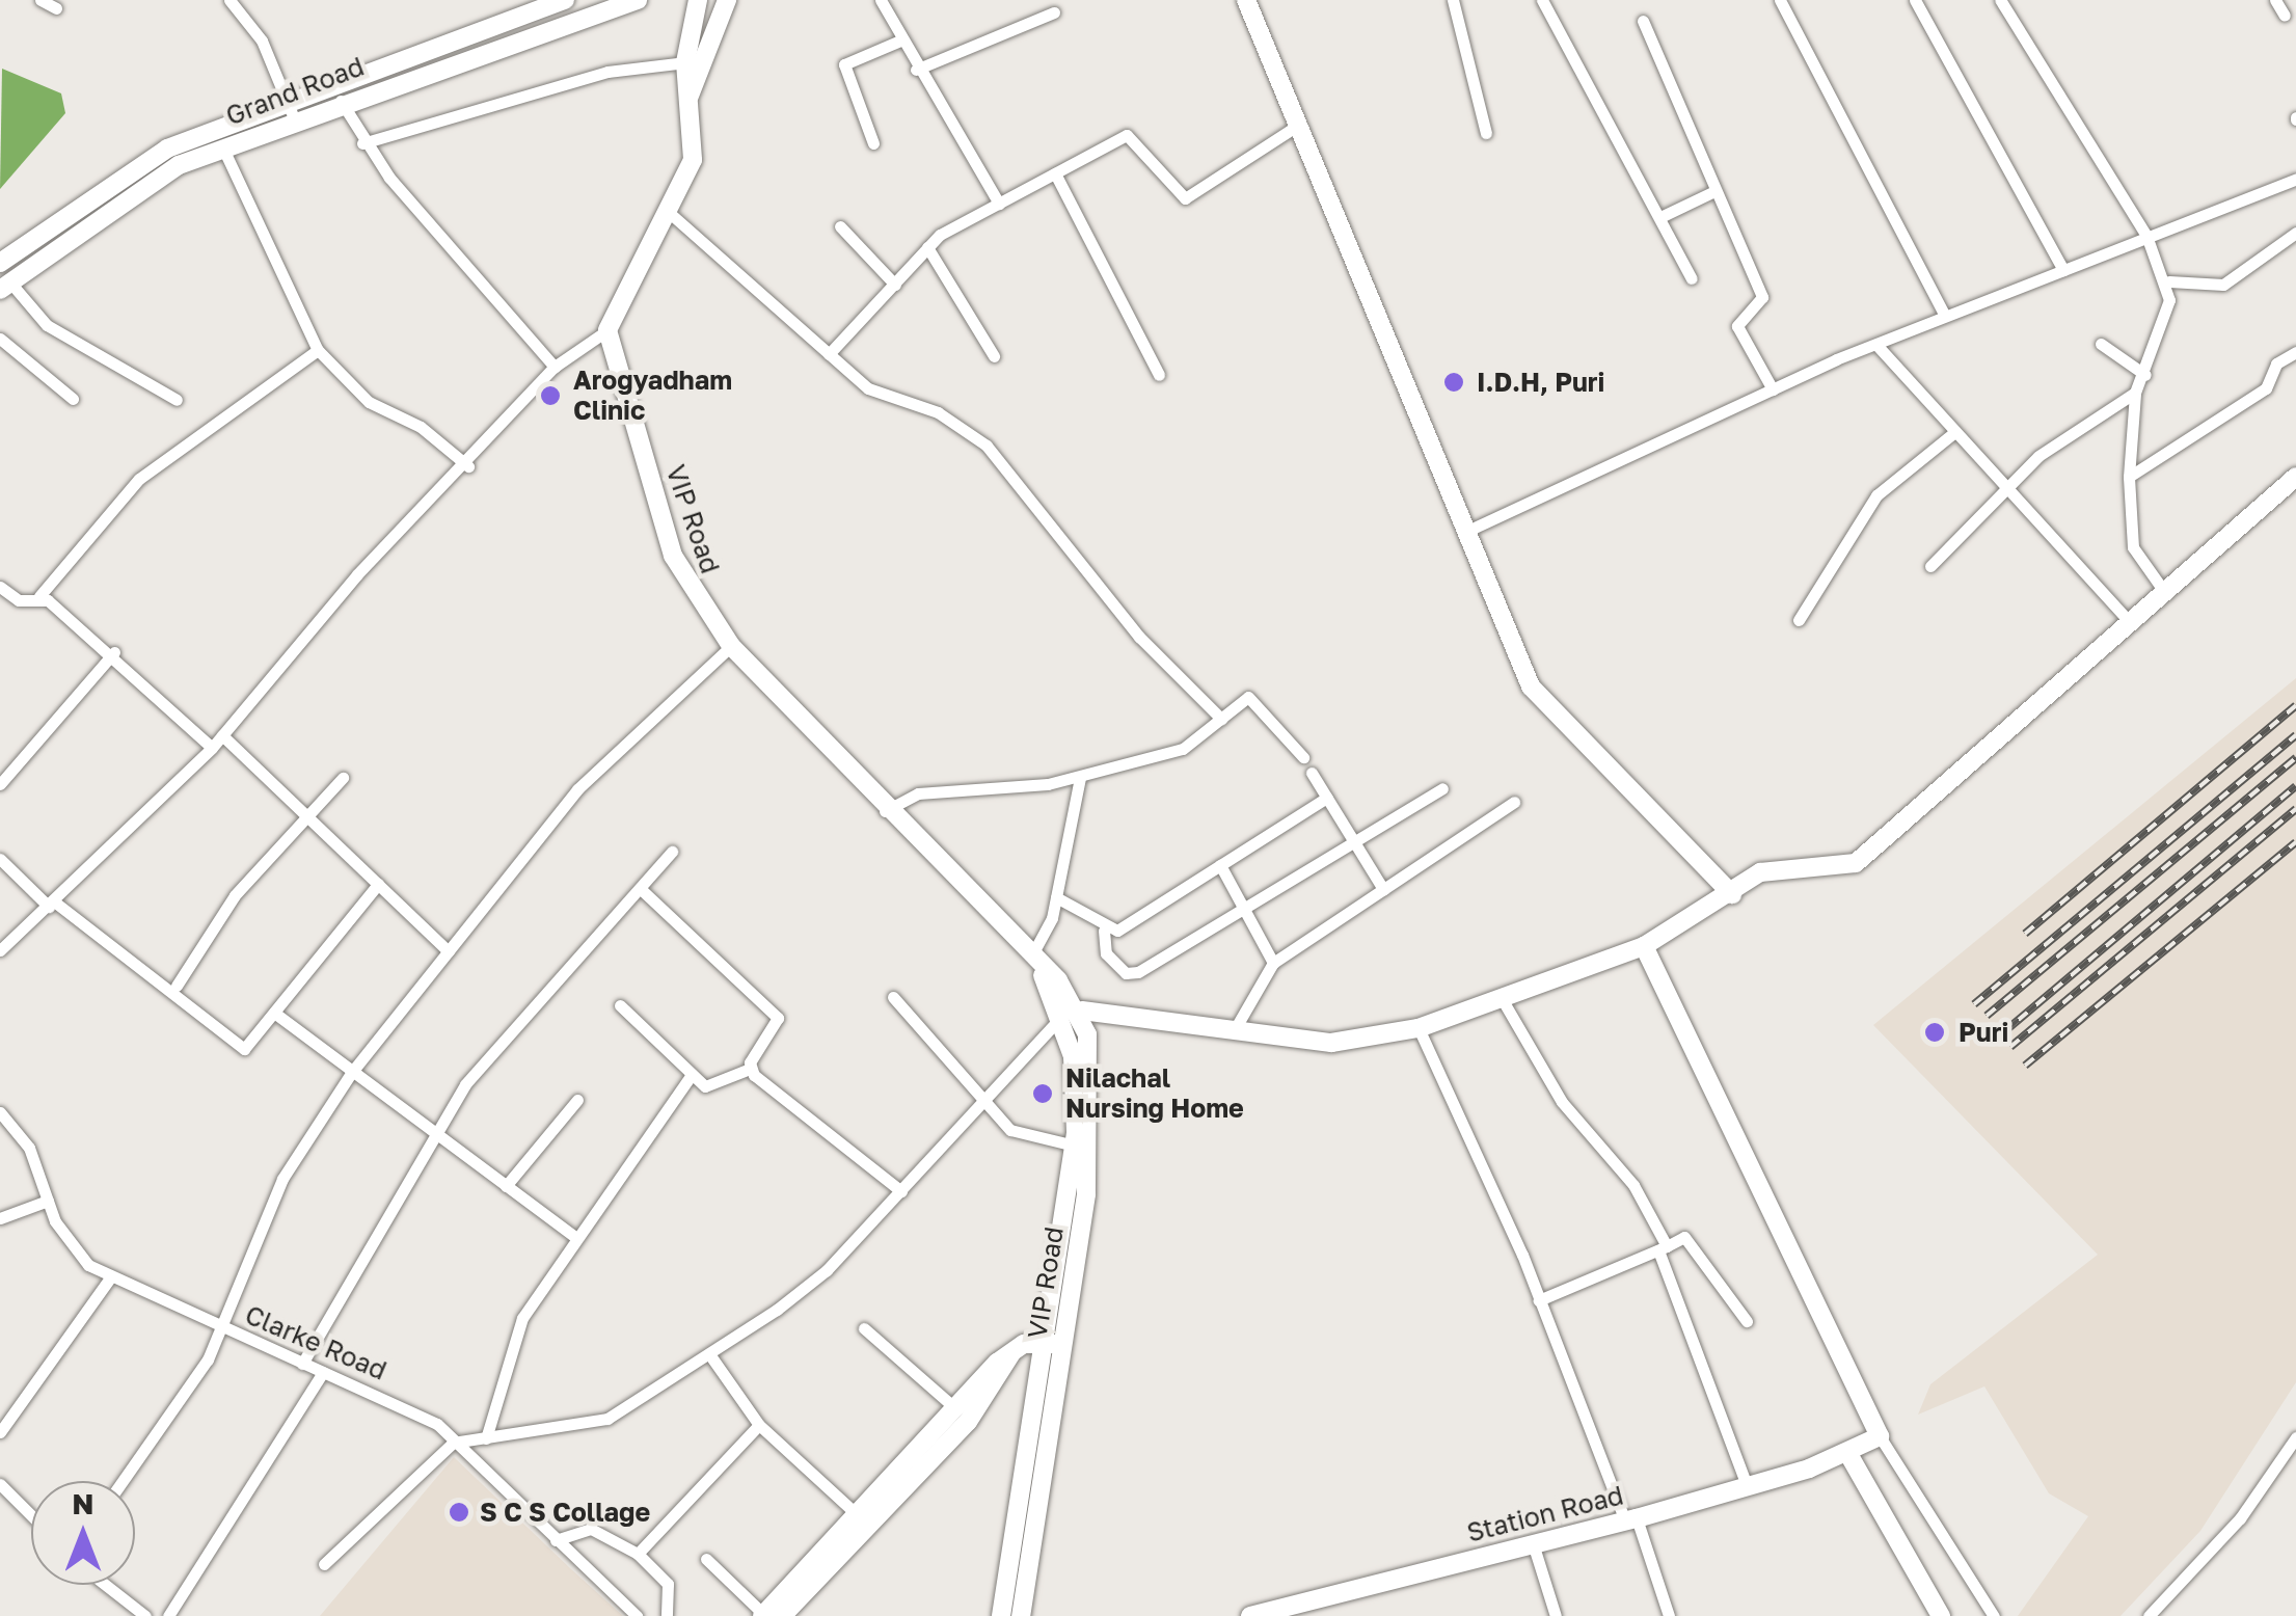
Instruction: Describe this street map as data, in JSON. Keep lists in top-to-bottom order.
{
  "streets": {
    "main road": ["Grand Road", "VIP Road", "Station Road"],
    "street": ["Clarke Road"]
  },
  "places": [
    "I.D.H, Puri",
    "Arogyadham Clinic",
    "Puri",
    "Nilachal Nursing Home",
    "S C S Collage"
  ],
  "north": "top"
}
